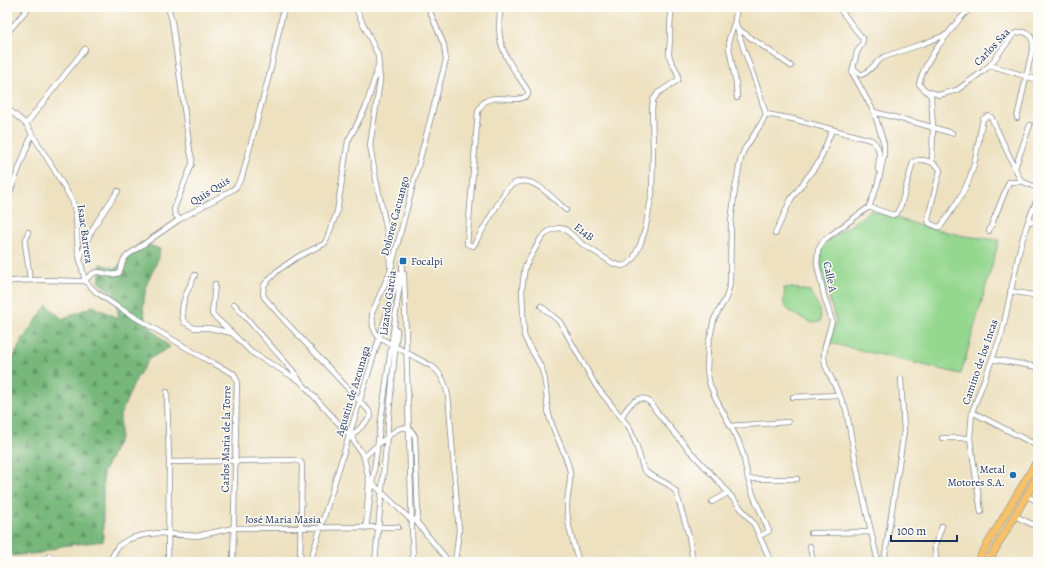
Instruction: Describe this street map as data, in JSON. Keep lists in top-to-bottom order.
{
  "streets": {
    "street": [
      "Carlos Saa",
      "Quis Quis",
      "Dolores Cacuango",
      "E14B",
      "Isaac Barrera",
      "Calle A",
      "Lizardo Garcia",
      "Camino de los Incas",
      "Agustin de Azcunaga",
      "Carlos Maria de la Torre",
      "José Maria Masia"
    ]
  },
  "crossings": [
    ["Quis Quis", "Isaac Barrera"],
    ["Quis Quis", "Carlos Maria de la Torre"],
    ["Dolores Cacuango", "Agustin de Azcunaga"],
    ["Isaac Barrera", "Carlos Maria de la Torre"],
    ["Lizardo Garcia", "Agustin de Azcunaga"],
    ["Lizardo Garcia", "José Maria Masia"],
    ["Agustin de Azcunaga", "José Maria Masia"],
    ["Carlos Maria de la Torre", "José Maria Masia"]
  ],
  "places": {
    "transit": ["Focalpi"],
    "other": ["Metal Motores S.A."]
  },
  "scale_bar": "100 m"
}
